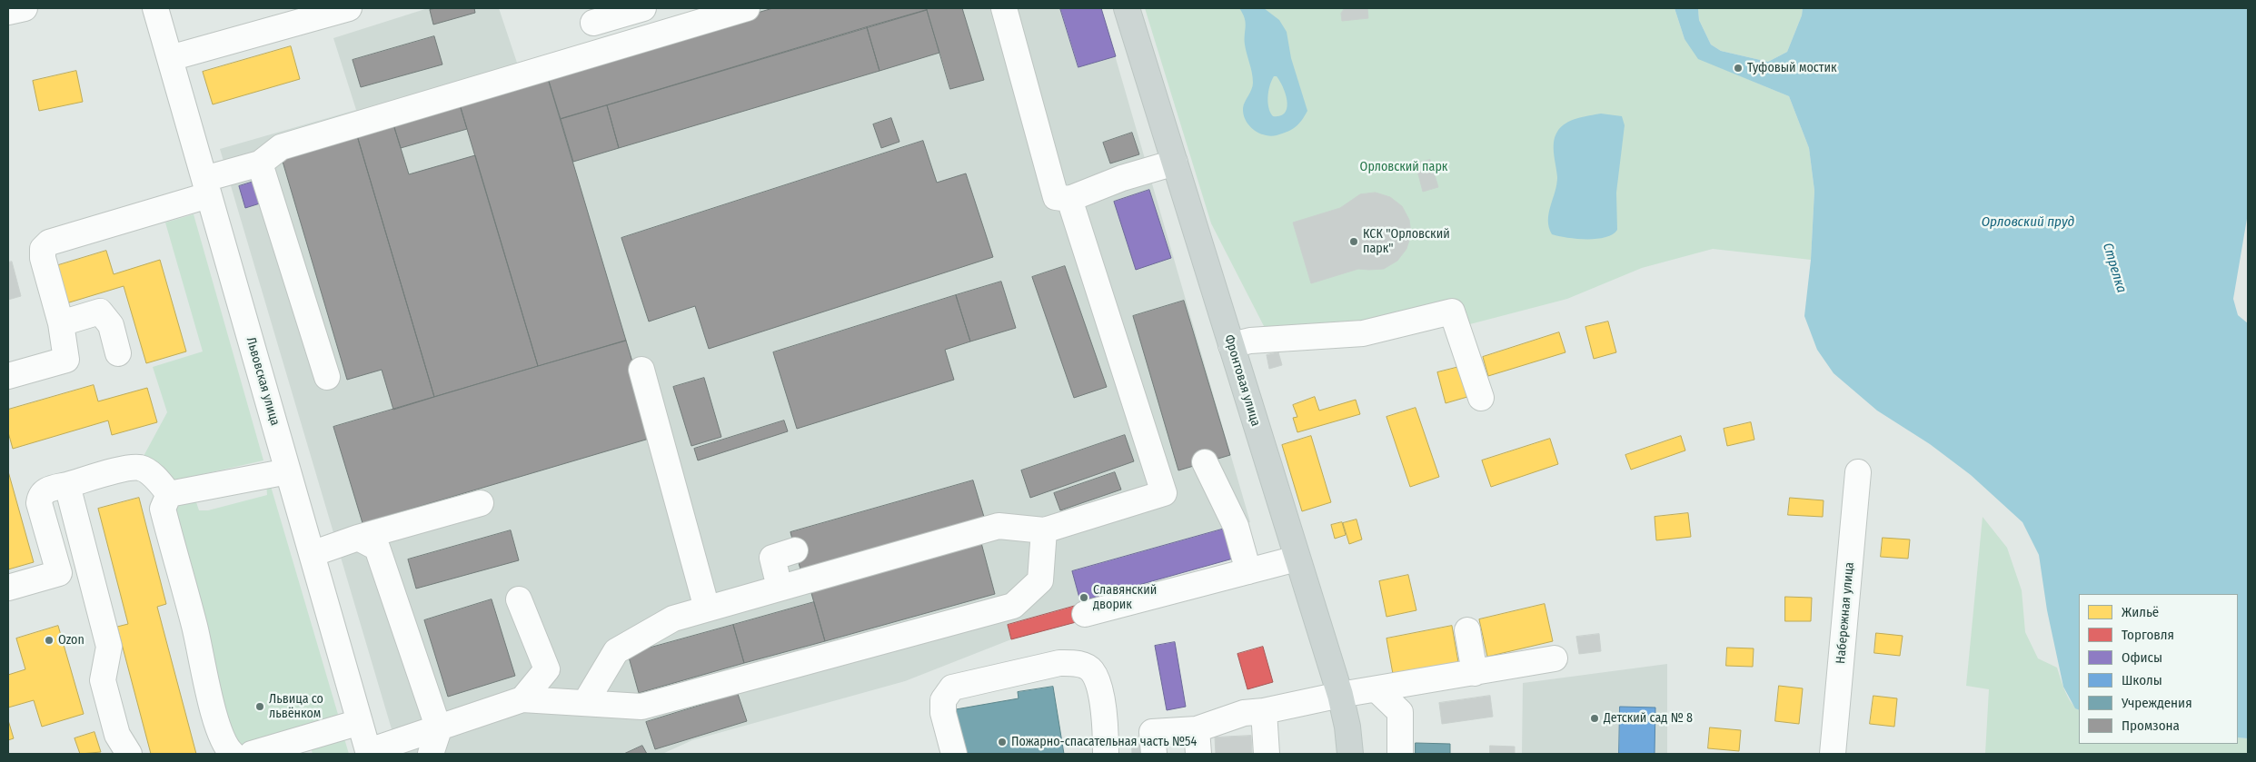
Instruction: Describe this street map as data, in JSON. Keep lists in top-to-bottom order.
{
  "streets": {
    "main road": ["Фронтовая улица"],
    "street": ["Львовская улица", "Набережная улица"]
  },
  "water": ["Орловский пруд", "Стрелка"],
  "parks": ["Орловский парк"],
  "places": [
    "Туфовый мостик",
    "КСК \"Орловский парк\"",
    "Славянский дворик",
    "Ozon",
    "Львица со львёнком",
    "Детский сад № 8",
    "Пожарно-спасательная часть №54"
  ],
  "legend": [
    "Жильё",
    "Торговля",
    "Офисы",
    "Школы",
    "Учреждения",
    "Промзона"
  ]
}
